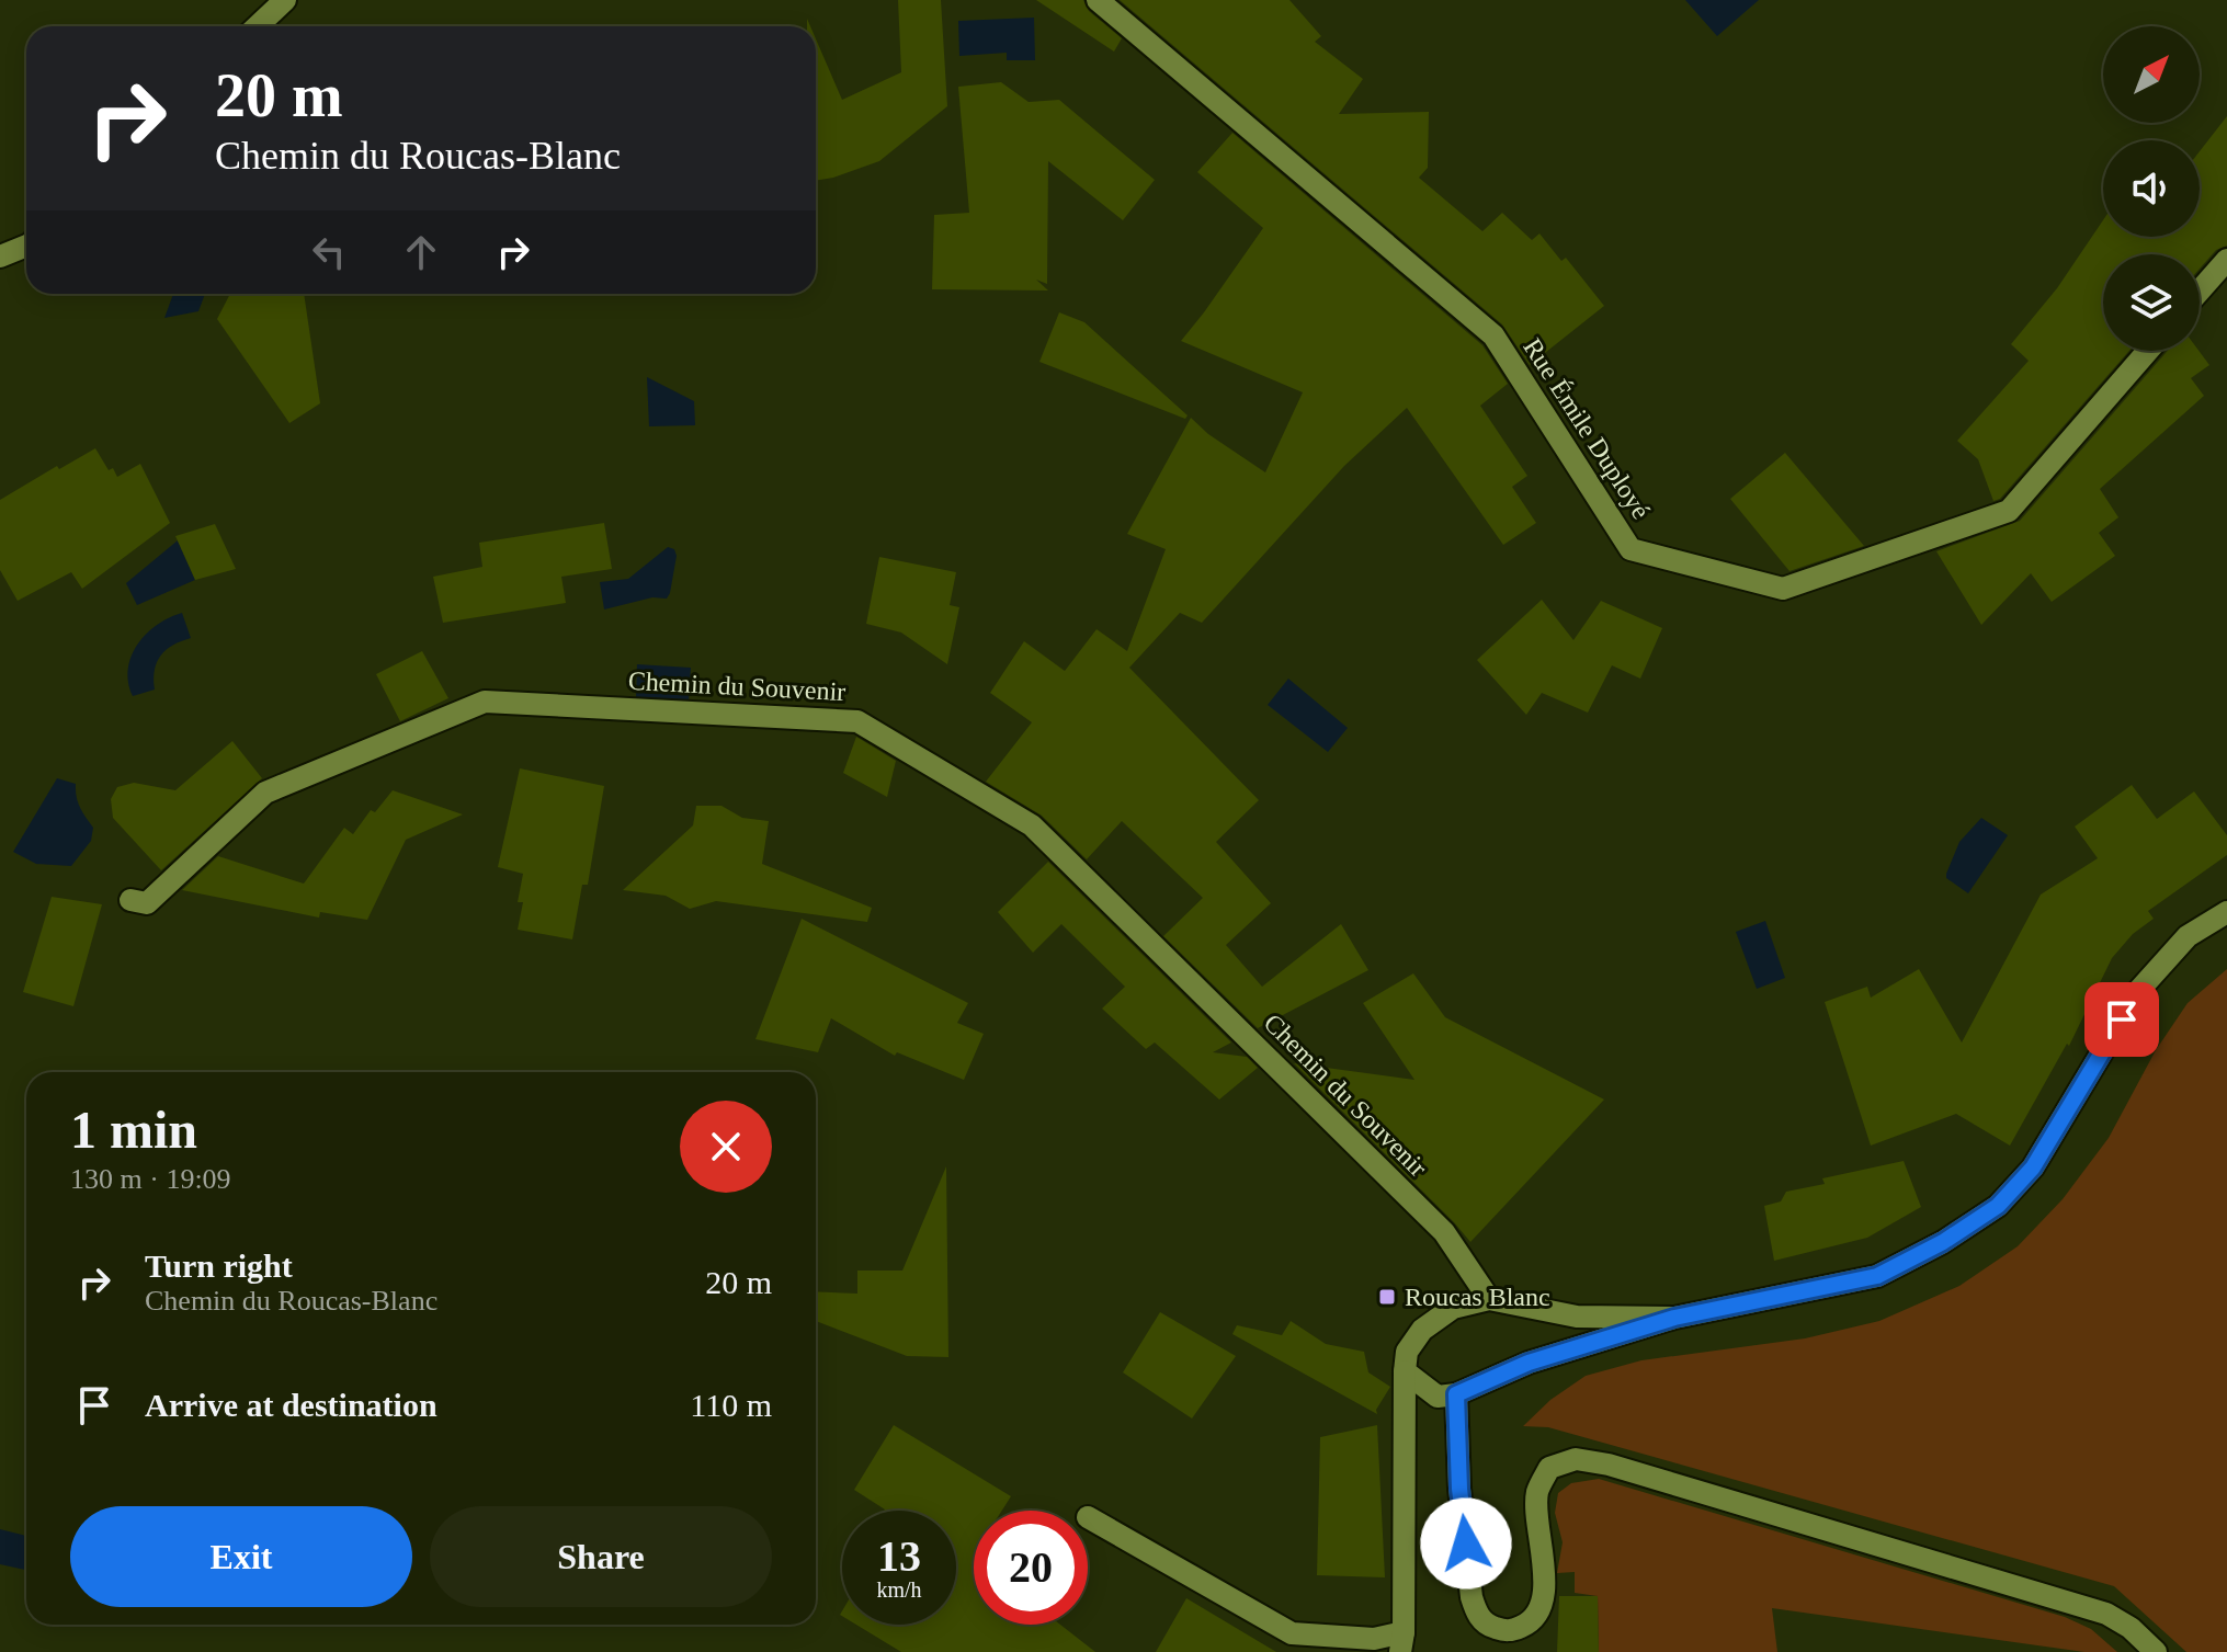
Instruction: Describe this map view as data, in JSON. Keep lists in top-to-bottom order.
{
  "streets": {
    "street": ["Rue Émile Duployé", "Chemin du Souvenir"]
  },
  "places": {
    "transit": ["Roucas Blanc"]
  },
  "north": "top right",
  "page": {
    "turn": ["20 m", "Chemin du Roucas-Blanc"],
    "heading": ["1 min", "130 m · 19:09"],
    "list": [
      {
        "name": "Turn right",
        "note": "Chemin du Roucas-Blanc",
        "value": "20 m"
      },
      {
        "name": "Arrive at destination",
        "value": "110 m"
      }
    ],
    "buttons": ["Exit", "Share"],
    "speed": "13 km/h",
    "limit": "20"
  }
}
